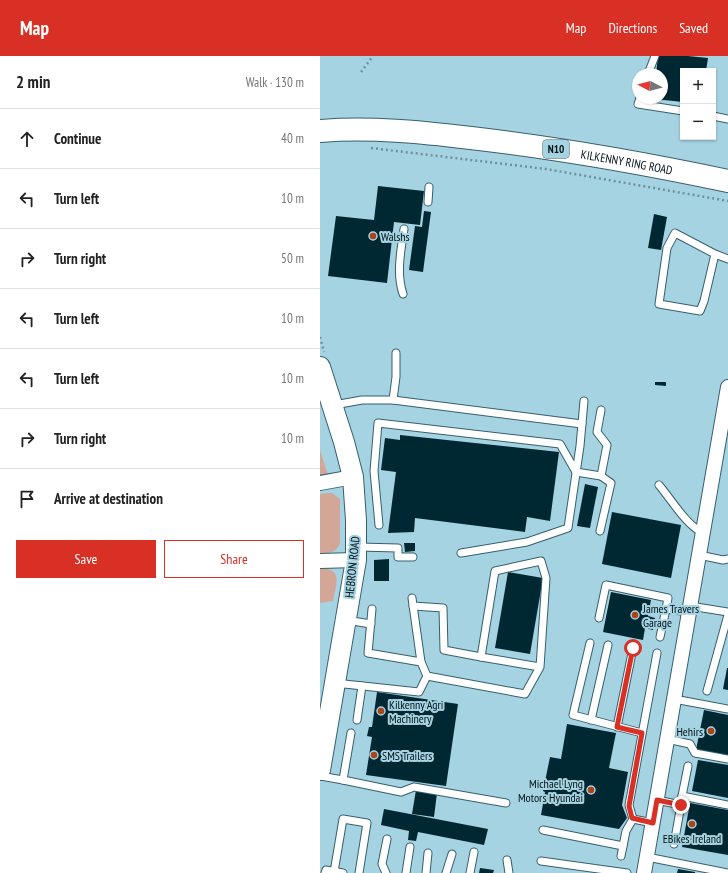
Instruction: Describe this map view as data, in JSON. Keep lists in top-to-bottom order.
{
  "streets": {
    "highway": ["N10", "KILKENNY RING ROAD"],
    "street": ["HEBRON ROAD"]
  },
  "places": [
    "Walshs",
    "James Travers Garage",
    "Kilkenny Agri Machinery",
    "Hehirs",
    "SMS Trailers",
    "Michael Lyng Motors Hyundai",
    "EBikes Ireland"
  ],
  "north": "left",
  "page": {
    "header": "Map",
    "nav": ["Map", "Directions", "Saved"],
    "heading": ["2 min", "Walk · 130 m"],
    "map_buttons": ["+", "−"],
    "list": [
      ["Continue", "40 m"],
      ["Turn left", "10 m"],
      ["Turn right", "50 m"],
      ["Turn left", "10 m"],
      ["Turn left", "10 m"],
      ["Turn right", "10 m"],
      "Arrive at destination"
    ],
    "buttons": ["Save", "Share"]
  }
}
